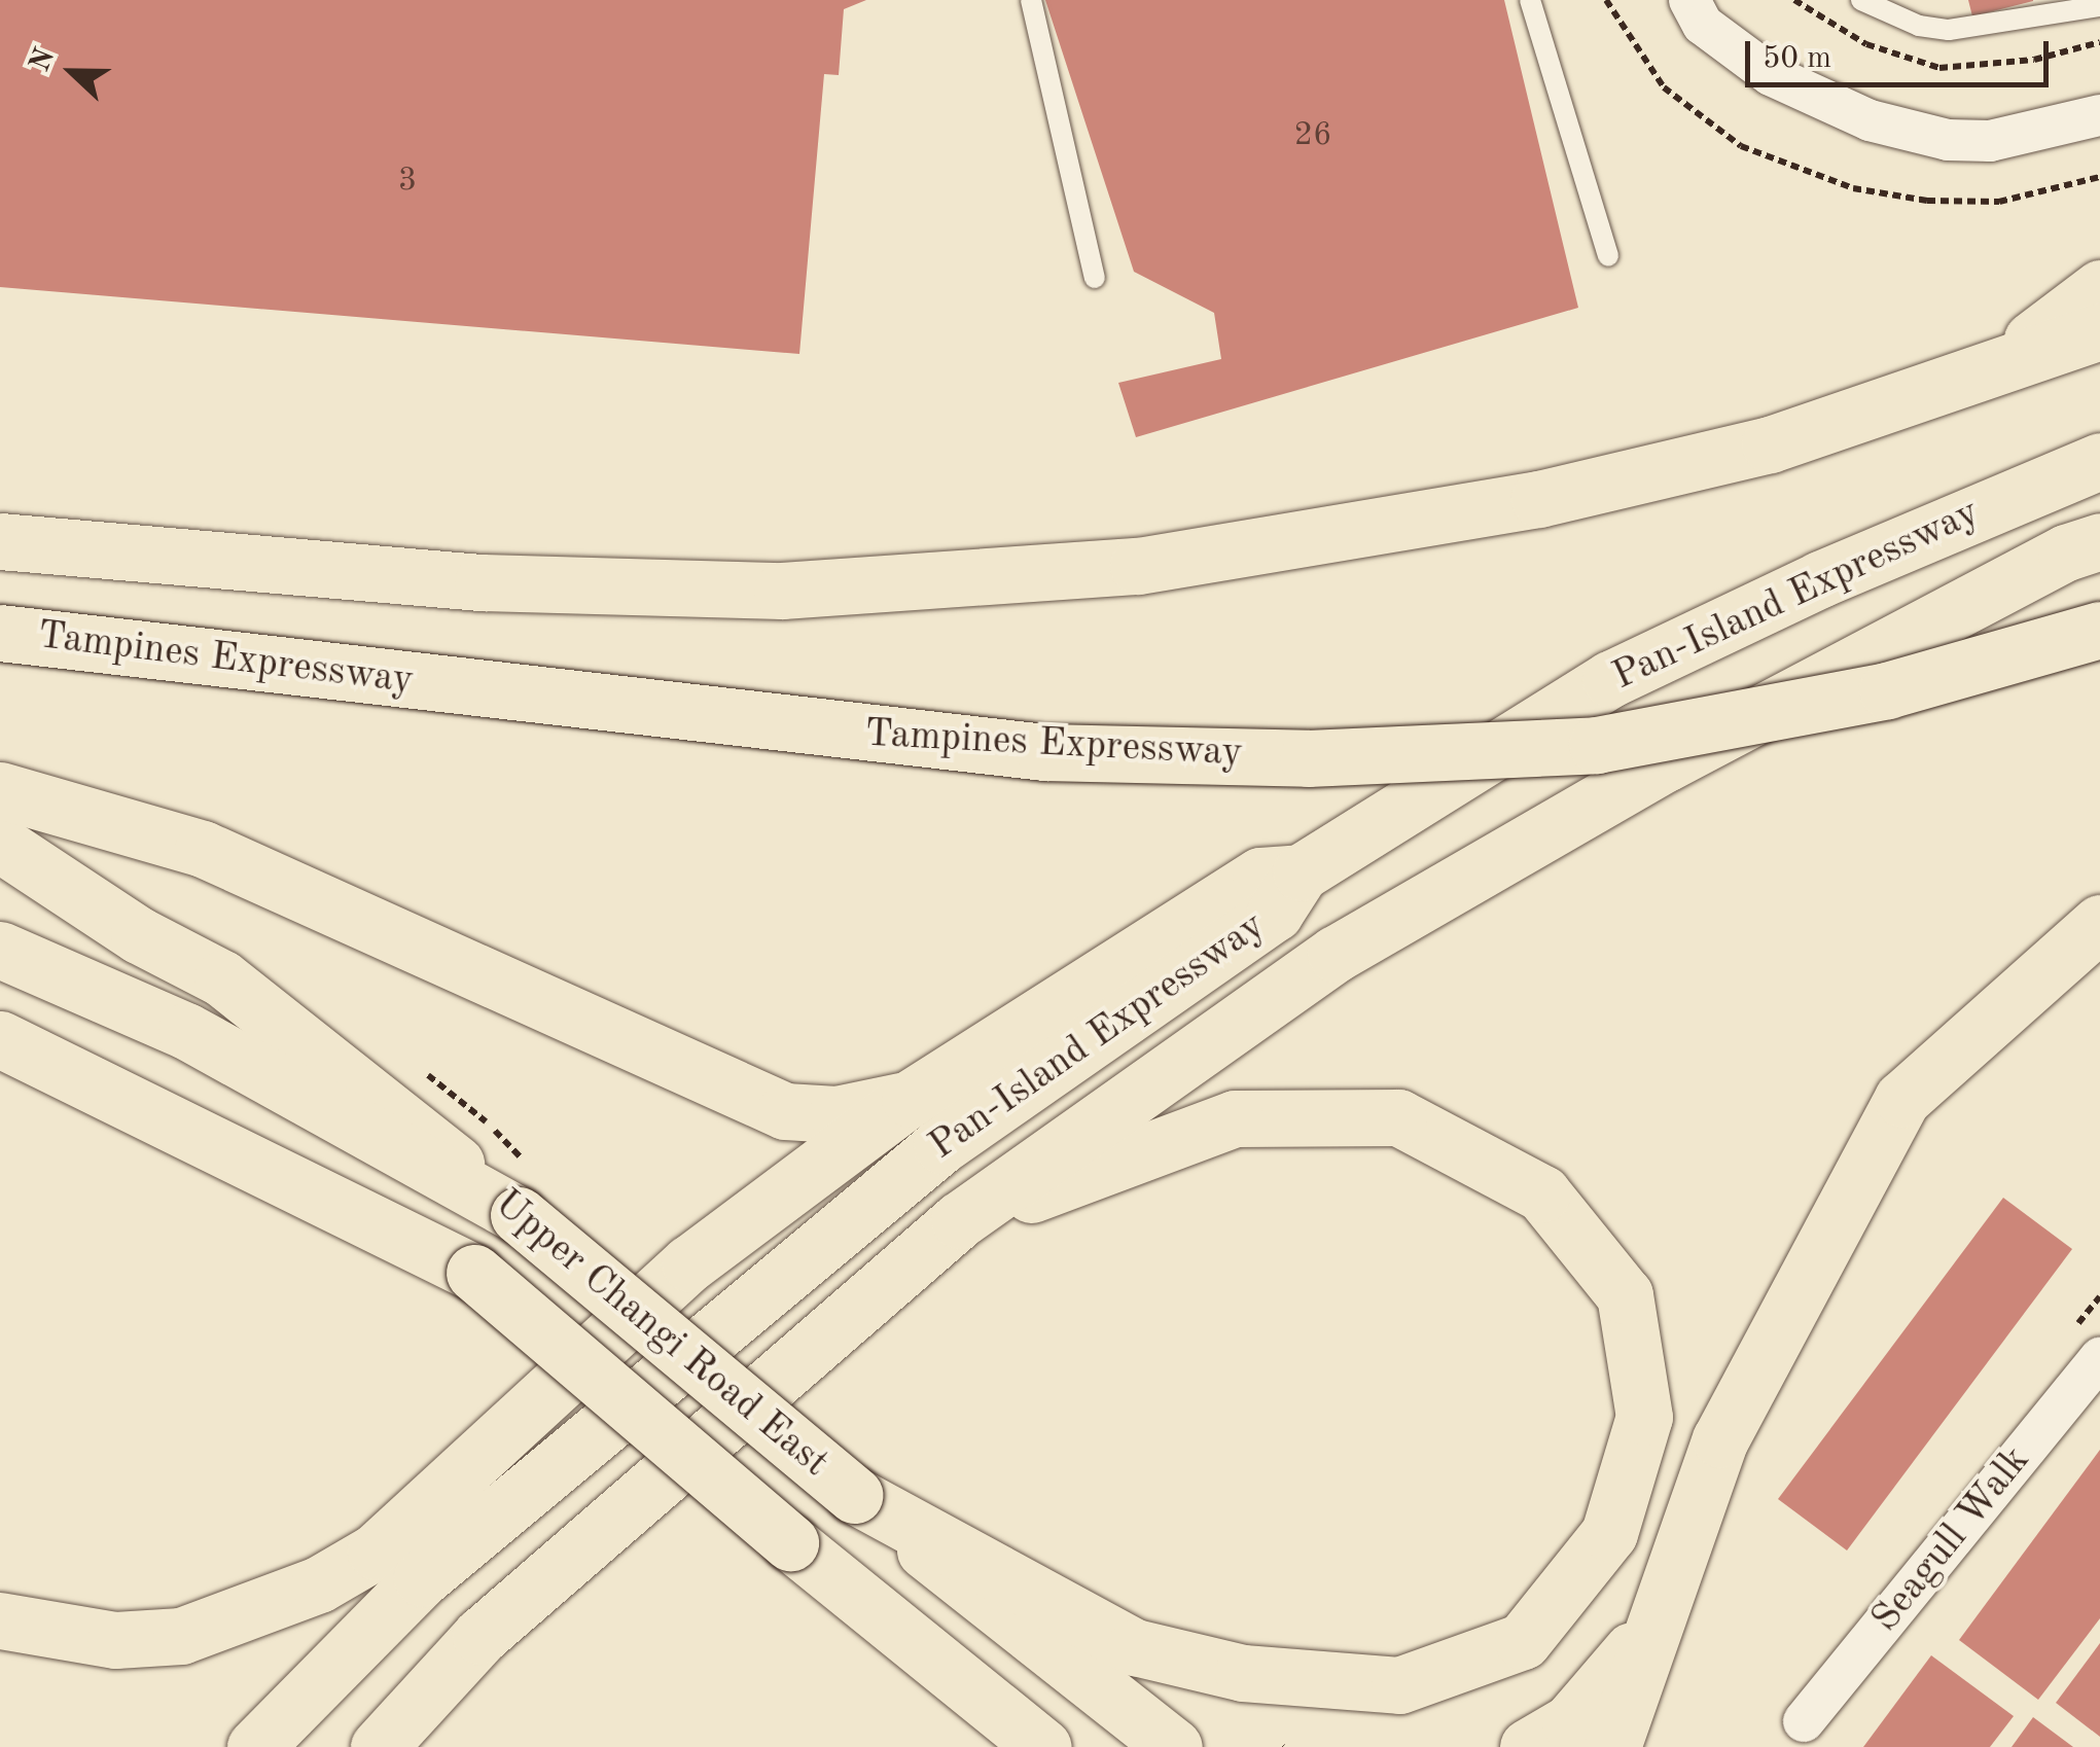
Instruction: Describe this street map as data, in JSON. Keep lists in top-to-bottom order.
{
  "streets": {
    "main road": ["Pan-Island Expressway", "Tampines Expressway", "Upper Changi Road East"],
    "street": ["Seagull Walk"]
  },
  "house_numbers": ["26", "3"],
  "scale_bar": "50 m",
  "north": "left"
}
